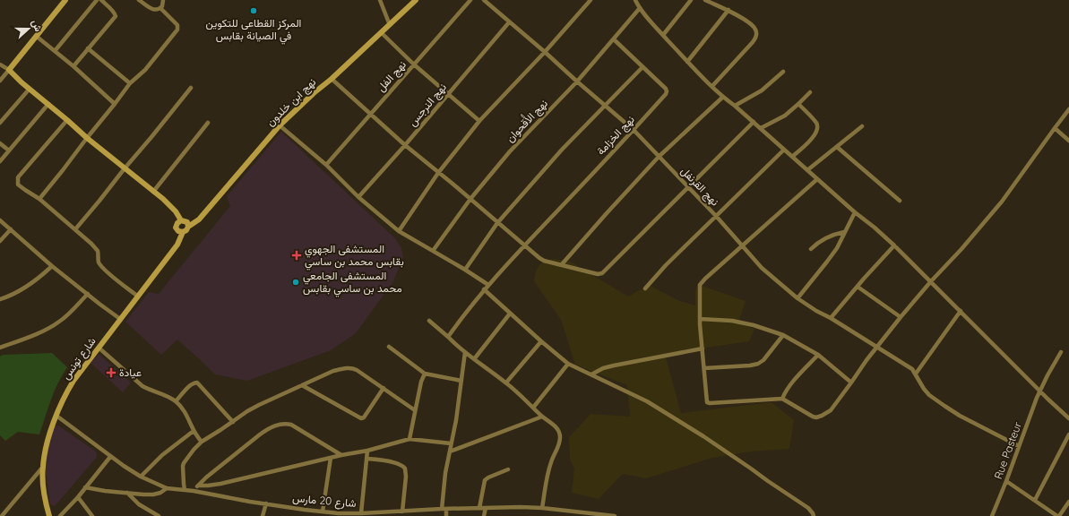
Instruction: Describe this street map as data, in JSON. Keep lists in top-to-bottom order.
{
  "streets": {
    "street": [
      "نهج الفل",
      "نهج ابن خلدون",
      "نهج النرجس",
      "نهج الأُقحوان",
      "نهج الخزامة",
      "نهج القرنفل",
      "شارع تونس",
      "Rue Pasteur",
      "شارع 20 مارس"
    ]
  },
  "crossings": [
    ["نهج ابن خلدون", "شارع تونس"],
    ["نهج النرجس", "نهج القرنفل"],
    ["نهج الأُقحوان", "نهج الخزامة"],
    ["نهج الأُقحوان", "نهج القرنفل"],
    ["نهج الخزامة", "نهج القرنفل"],
    ["شارع تونس", "شارع 20 مارس"]
  ],
  "places": {
    "other": ["المركز القطاعى للتكوين في الصيانة بقابس", "المستشفى الجامعي محمد بن ساسي بقابس"],
    "health": ["المستشفى الجهوي بقابس محمد بن ساسي", "عيادة"]
  },
  "north": "right"
}
